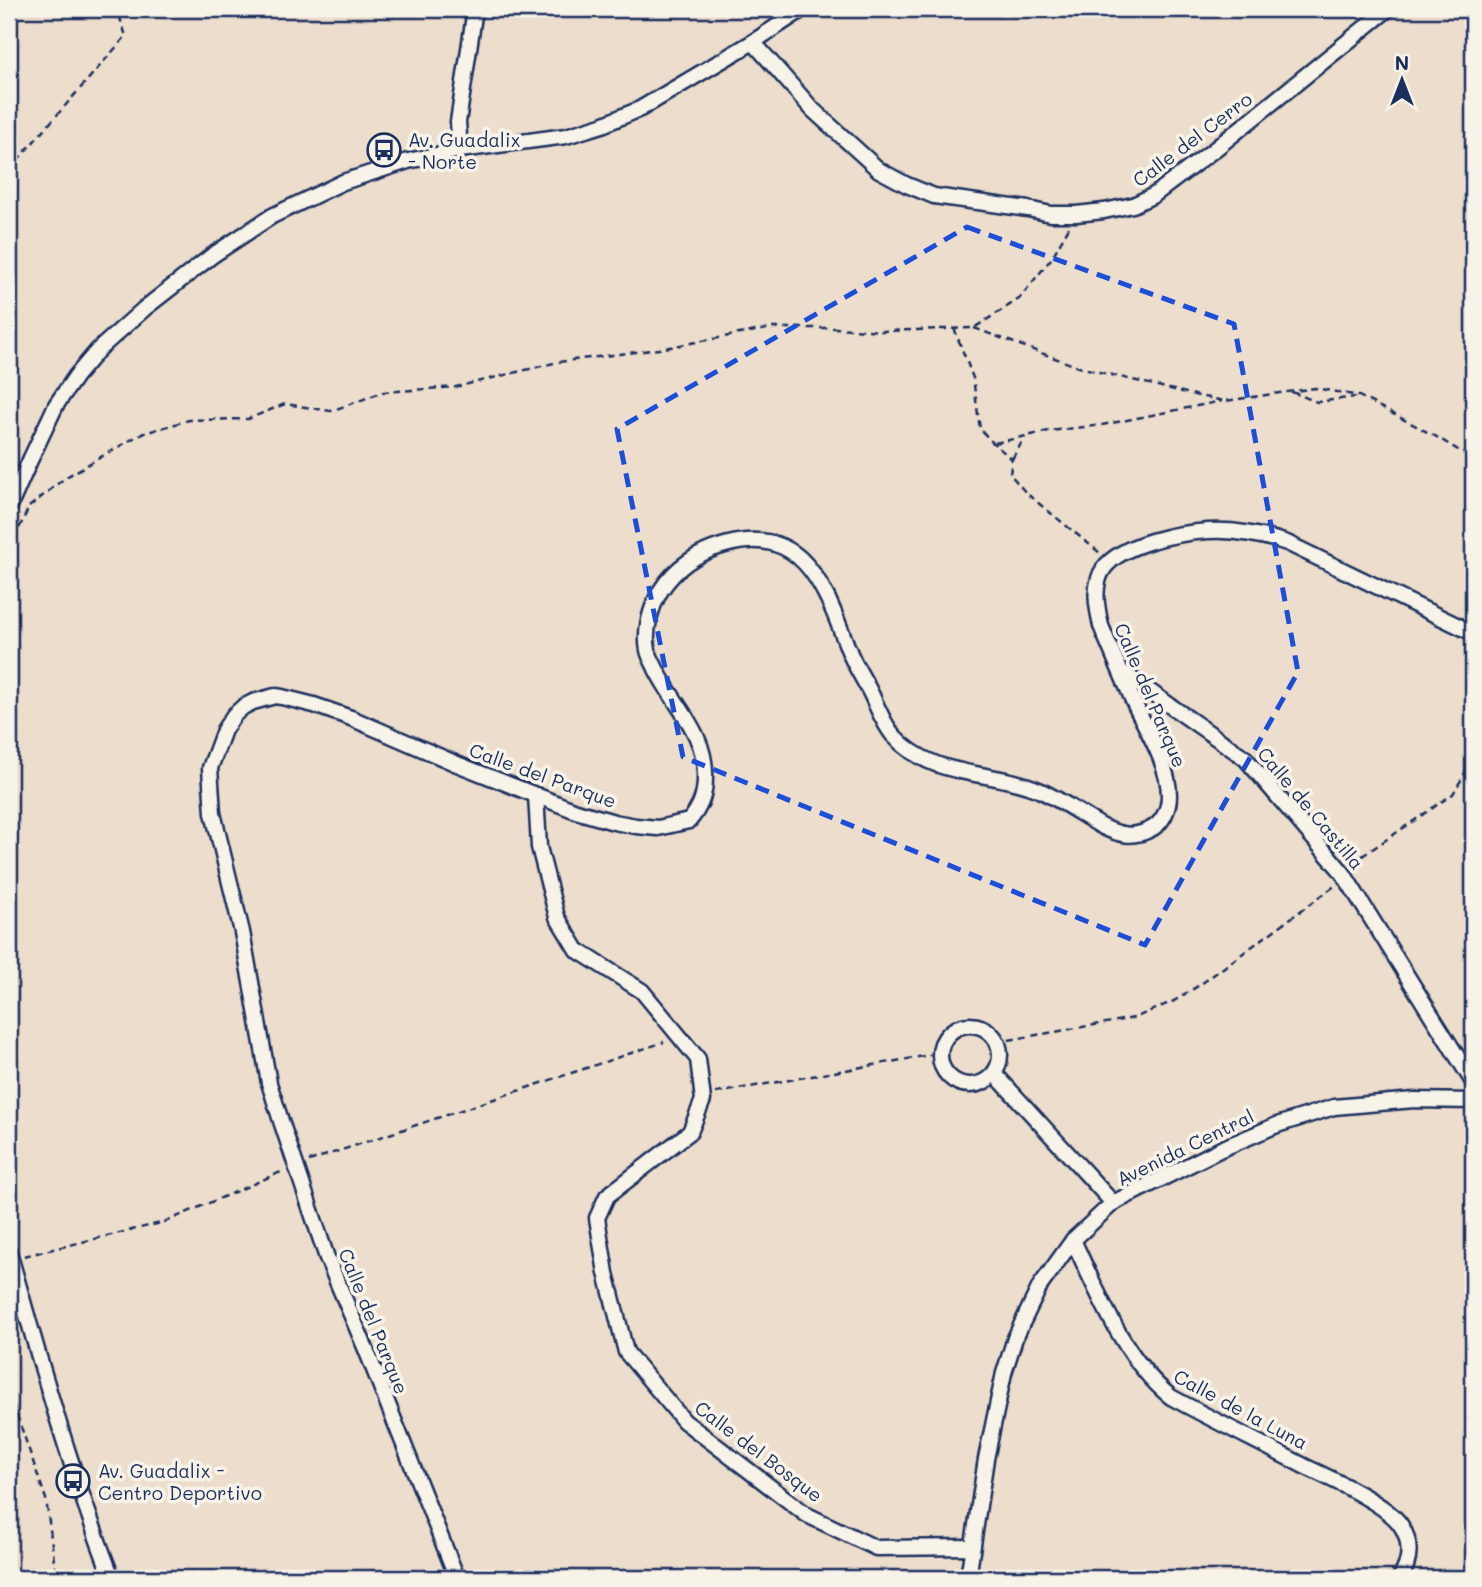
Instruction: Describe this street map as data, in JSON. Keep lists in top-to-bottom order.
{
  "streets": {
    "street": [
      "Calle del Cerro",
      "Calle del Parque",
      "Calle de Castilla",
      "Avenida Central",
      "Calle de la Luna",
      "Calle del Bosque"
    ]
  },
  "crossings": [
    ["Calle del Parque", "Calle de Castilla"],
    ["Calle del Parque", "Calle del Bosque"],
    ["Avenida Central", "Calle de la Luna"],
    ["Avenida Central", "Calle del Bosque"]
  ],
  "places": {
    "bus stop": ["Av. Guadalix - Norte", "Av. Guadalix - Centro Deportivo"]
  },
  "north": "top"
}
